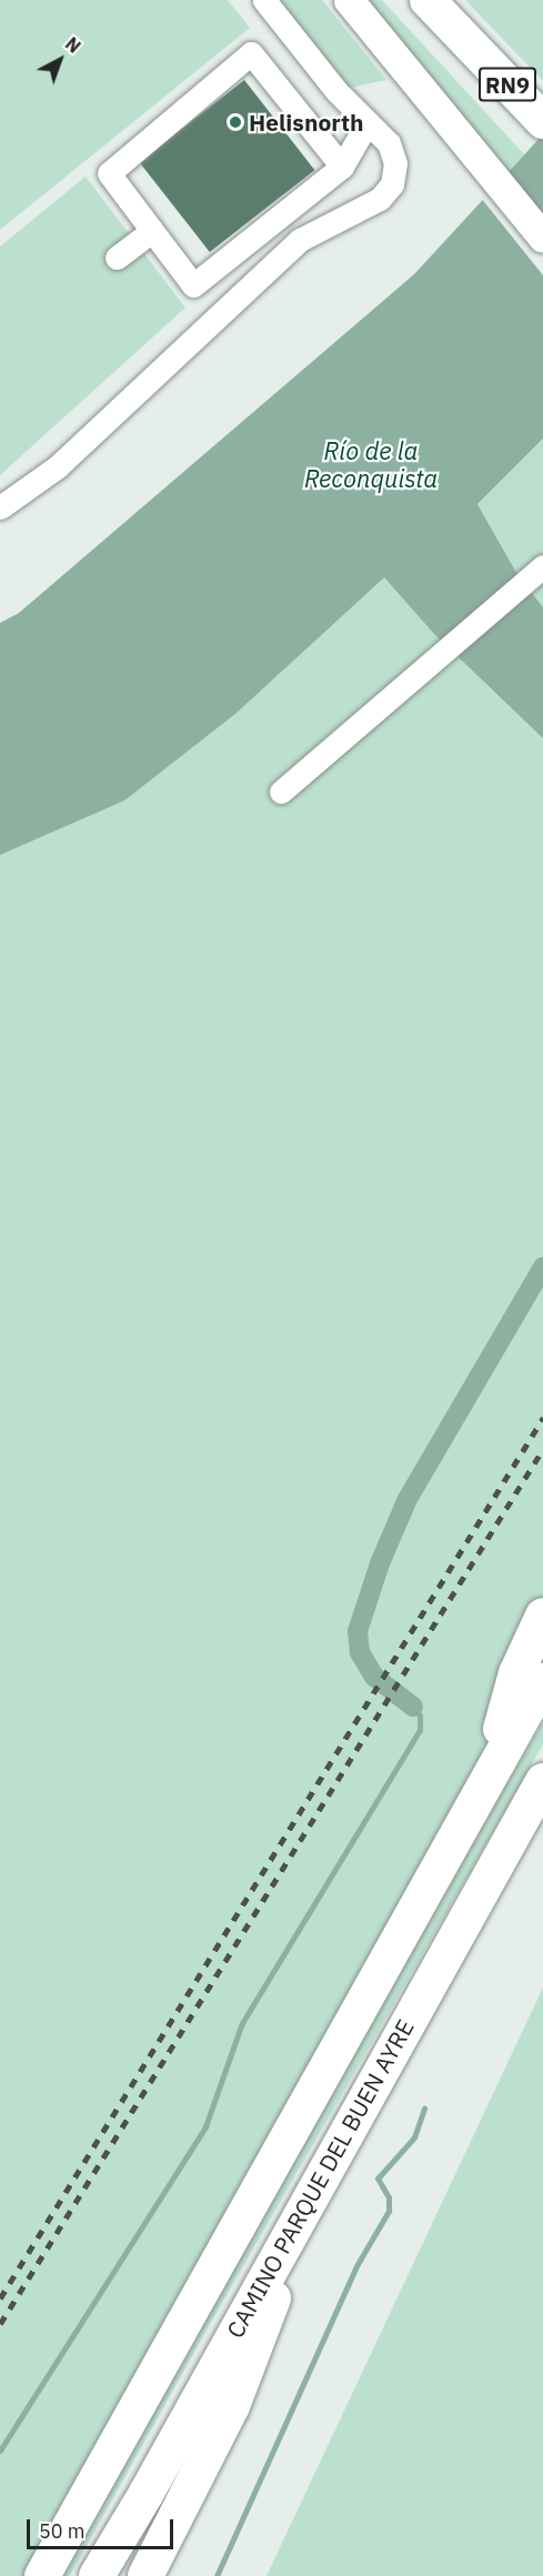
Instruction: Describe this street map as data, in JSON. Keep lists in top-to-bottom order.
{
  "streets": {
    "highway": ["RN9", "CAMINO PARQUE DEL BUEN AYRE"]
  },
  "water": ["Río de la Reconquista"],
  "places": ["Helisnorth"],
  "scale_bar": "50 m",
  "north": "top right"
}
